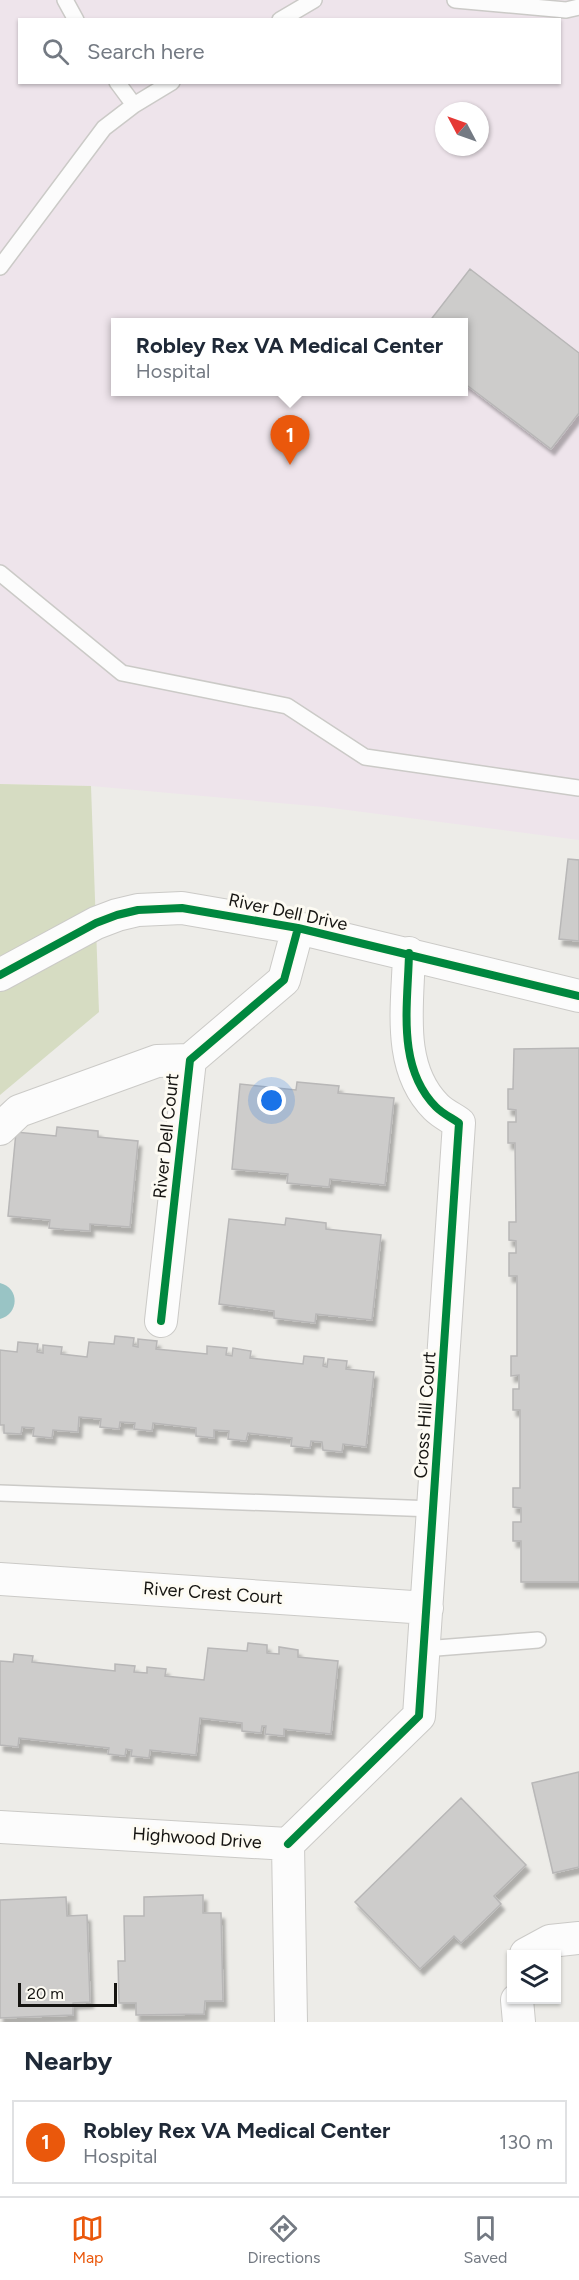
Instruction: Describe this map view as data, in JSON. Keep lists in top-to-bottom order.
{
  "streets": {
    "street": [
      "River Dell Drive",
      "River Dell Court",
      "Cross Hill Court",
      "River Crest Court",
      "Highwood Drive"
    ]
  },
  "crossings": [
    ["River Dell Drive", "River Dell Court"],
    ["River Dell Drive", "Cross Hill Court"],
    ["Cross Hill Court", "River Crest Court"],
    ["Cross Hill Court", "Highwood Drive"]
  ],
  "scale_bar": "20 m",
  "north": "top left",
  "page": {
    "search": "Search here",
    "popup": ["Robley Rex VA Medical Center", "Hospital"],
    "pins": "1",
    "scale": "20 m",
    "heading": "Nearby",
    "list": [
      {
        "mark": "1",
        "name": "Robley Rex VA Medical Center",
        "note": "Hospital",
        "value": "130 m"
      }
    ],
    "nav": ["Map", "Directions", "Saved"]
  }
}
